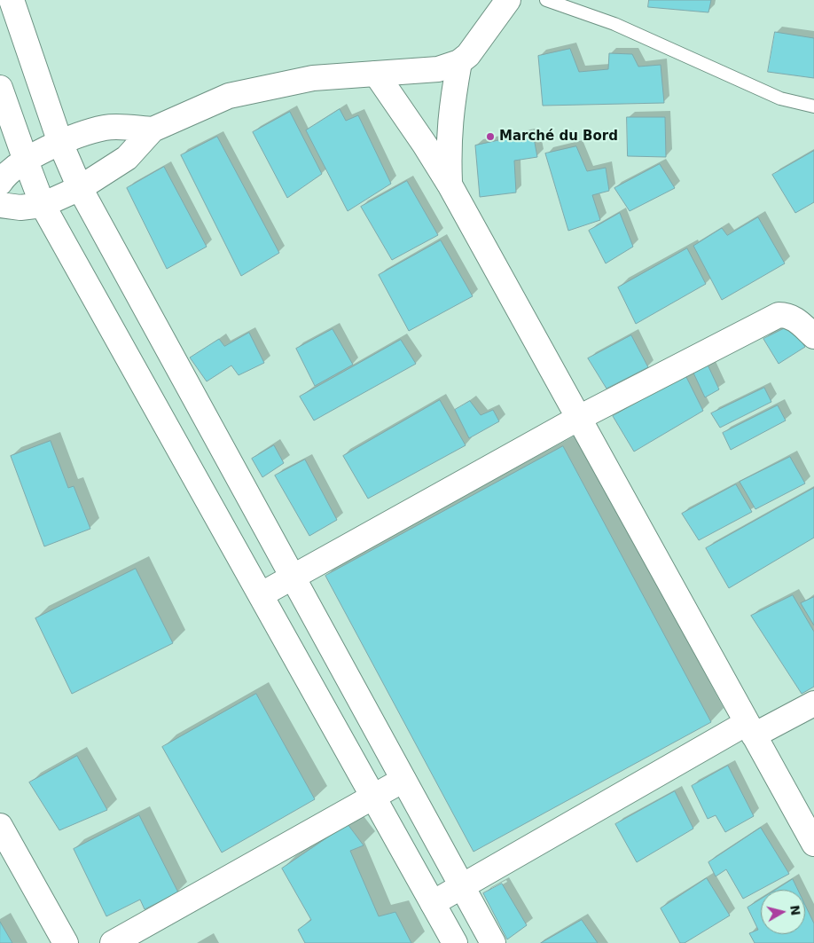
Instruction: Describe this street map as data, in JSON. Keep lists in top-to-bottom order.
{
  "places": ["Marché du Bord"],
  "north": "right"
}
